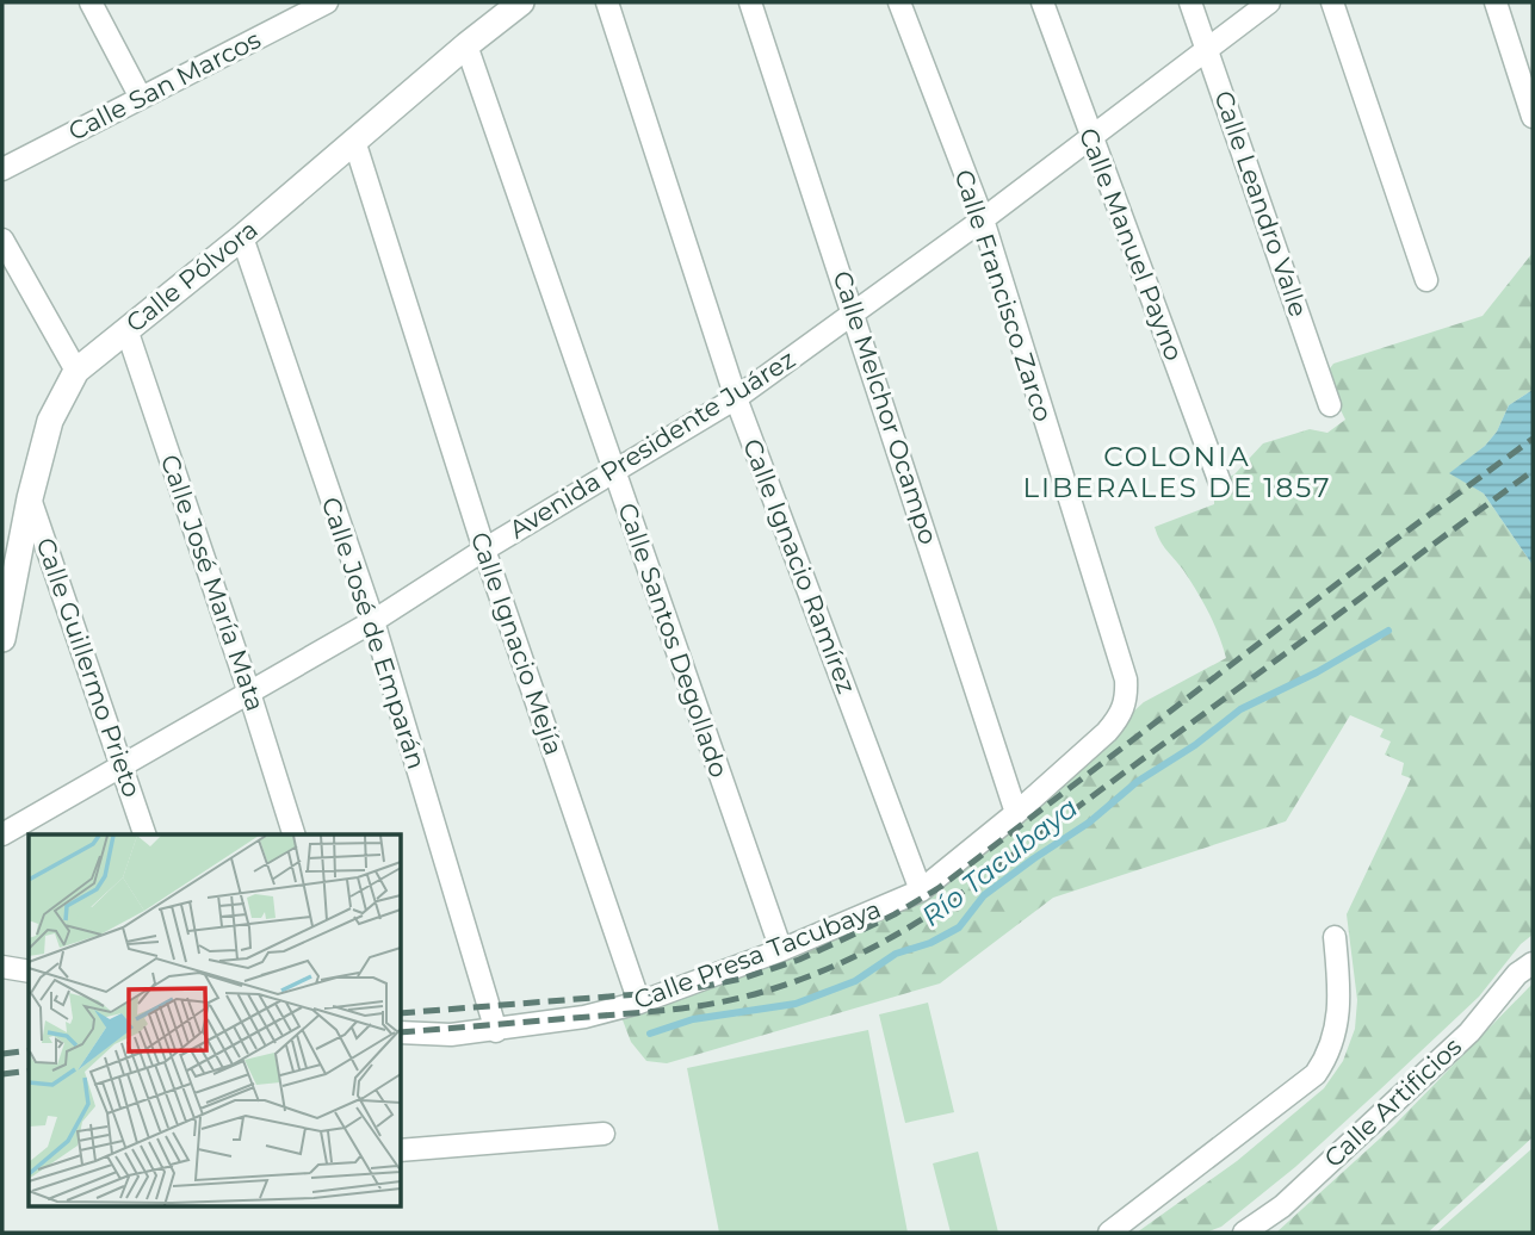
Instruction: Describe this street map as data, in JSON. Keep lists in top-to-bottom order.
{
  "streets": {
    "street": [
      "Calle San Marcos",
      "Calle Leandro Valle",
      "Calle Manuel Payno",
      "Calle Pólvora",
      "Calle Francisco Zarco",
      "Calle Melchor Ocampo",
      "Avenida Presidente Juárez",
      "Calle Ignacio Ramírez",
      "Calle José María Mata",
      "Calle José de Emparán",
      "Calle Santos Degollado",
      "Calle Ignacio Mejía",
      "Calle Guillermo Prieto",
      "Calle Presa Tacubaya",
      "Calle Artificios"
    ]
  },
  "crossings": [
    ["Calle Leandro Valle", "Avenida Presidente Juárez"],
    ["Calle Manuel Payno", "Avenida Presidente Juárez"],
    ["Calle Pólvora", "Calle José María Mata"],
    ["Calle Pólvora", "Calle José de Emparán"],
    ["Calle Pólvora", "Calle Santos Degollado"],
    ["Calle Pólvora", "Calle Ignacio Mejía"],
    ["Calle Pólvora", "Calle Guillermo Prieto"],
    ["Calle Francisco Zarco", "Avenida Presidente Juárez"],
    ["Calle Francisco Zarco", "Calle Presa Tacubaya"],
    ["Calle Melchor Ocampo", "Avenida Presidente Juárez"],
    ["Calle Melchor Ocampo", "Calle Presa Tacubaya"],
    ["Avenida Presidente Juárez", "Calle Ignacio Ramírez"],
    ["Avenida Presidente Juárez", "Calle José María Mata"],
    ["Avenida Presidente Juárez", "Calle José de Emparán"],
    ["Avenida Presidente Juárez", "Calle Santos Degollado"],
    ["Avenida Presidente Juárez", "Calle Ignacio Mejía"],
    ["Avenida Presidente Juárez", "Calle Guillermo Prieto"],
    ["Calle Ignacio Ramírez", "Calle Presa Tacubaya"],
    ["Calle José de Emparán", "Calle Presa Tacubaya"],
    ["Calle Santos Degollado", "Calle Presa Tacubaya"],
    ["Calle Ignacio Mejía", "Calle Presa Tacubaya"]
  ],
  "districts": ["COLONIA LIBERALES DE 1857"],
  "water": ["Río Tacubaya"]
}
